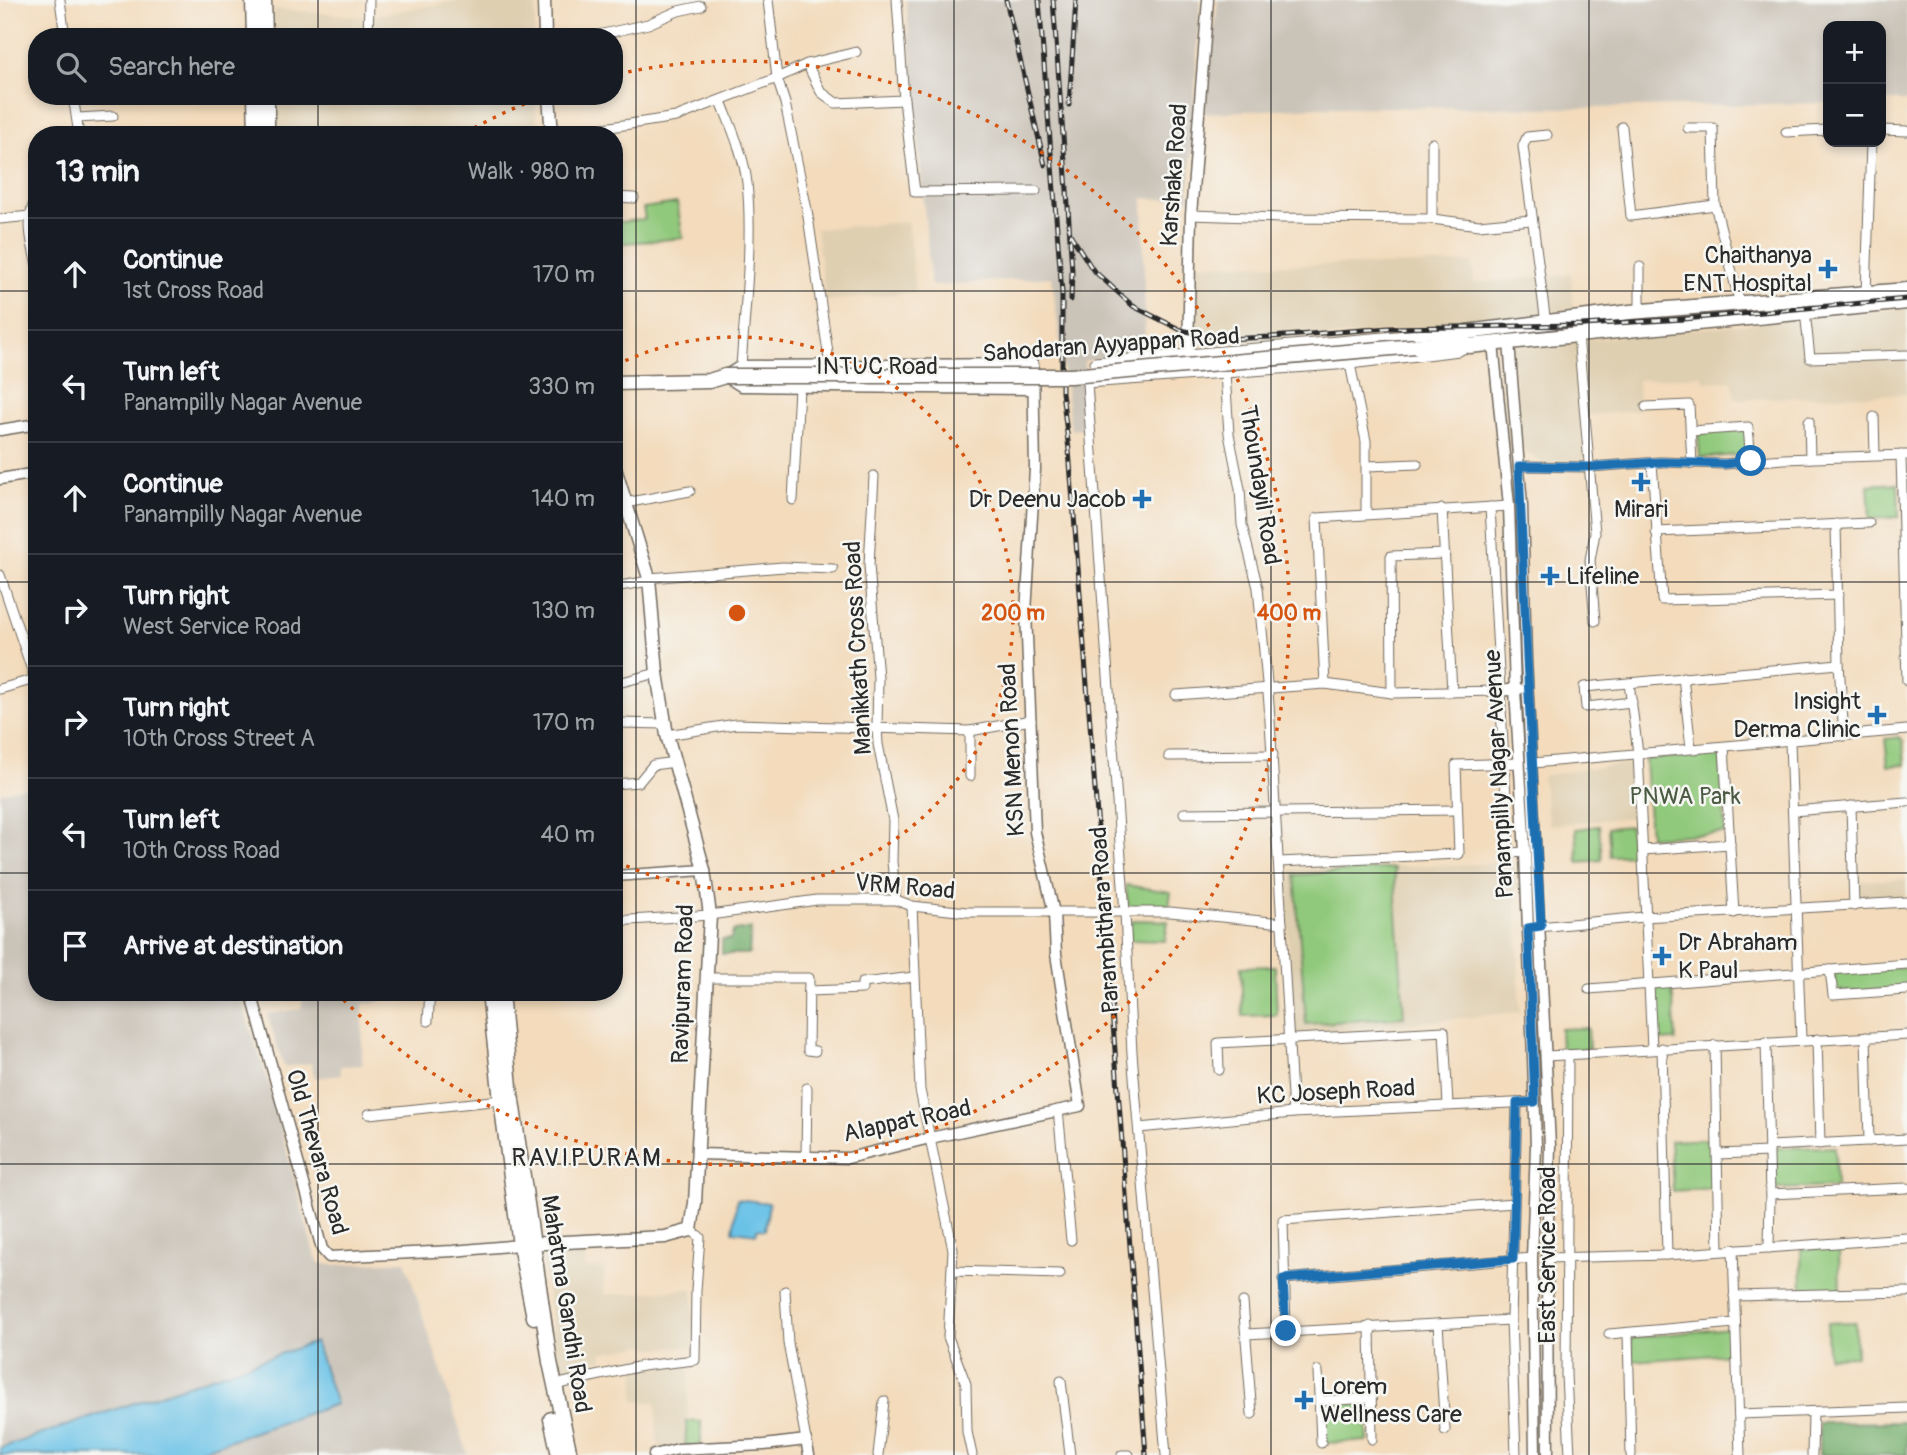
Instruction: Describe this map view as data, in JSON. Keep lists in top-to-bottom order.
{
  "streets": {
    "main road": ["Sahodaran Ayyappan Road", "Ravipuram Road", "Mahatma Gandhi Road"],
    "street": [
      "Karshaka Road",
      "INTUC Road",
      "Thoundayil Road",
      "Manikkath Cross Road",
      "KSN Menon Road",
      "Panampilly Nagar Avenue",
      "VRM Road",
      "Parambithara Road",
      "KC Joseph Road",
      "Alappat Road",
      "Old Thevara Road",
      "East Service Road"
    ]
  },
  "crossings": [
    ["Sahodaran Ayyappan Road", "INTUC Road"],
    ["Sahodaran Ayyappan Road", "Panampilly Nagar Avenue"],
    ["INTUC Road", "KSN Menon Road"],
    ["Thoundayil Road", "VRM Road"],
    ["Thoundayil Road", "KC Joseph Road"],
    ["Manikkath Cross Road", "VRM Road"],
    ["KSN Menon Road", "VRM Road"],
    ["KSN Menon Road", "Alappat Road"],
    ["Panampilly Nagar Avenue", "KC Joseph Road"],
    ["VRM Road", "Parambithara Road"],
    ["VRM Road", "Ravipuram Road"],
    ["Parambithara Road", "KC Joseph Road"],
    ["Ravipuram Road", "Alappat Road"],
    ["Old Thevara Road", "Mahatma Gandhi Road"]
  ],
  "districts": ["RAVIPURAM"],
  "parks": ["PNWA Park"],
  "places": {
    "health": [
      "Chaithanya ENT Hospital",
      "Mirari",
      "Dr Deenu Jacob",
      "Lifeline",
      "Insight Derma Clinic",
      "Dr Abraham K Paul",
      "Lorem Wellness Care"
    ]
  },
  "page": {
    "map_buttons": ["+", "−"],
    "search": "Search here",
    "heading": ["13 min", "Walk · 980 m"],
    "list": [
      ["Continue", "1st Cross Road", "170 m"],
      ["Turn left", "Panampilly Nagar Avenue", "330 m"],
      ["Continue", "Panampilly Nagar Avenue", "140 m"],
      ["Turn right", "West Service Road", "130 m"],
      ["Turn right", "10th Cross Street A", "170 m"],
      ["Turn left", "10th Cross Road", "40 m"],
      "Arrive at destination"
    ]
  },
  "rings": ["200 m", "400 m"]
}
